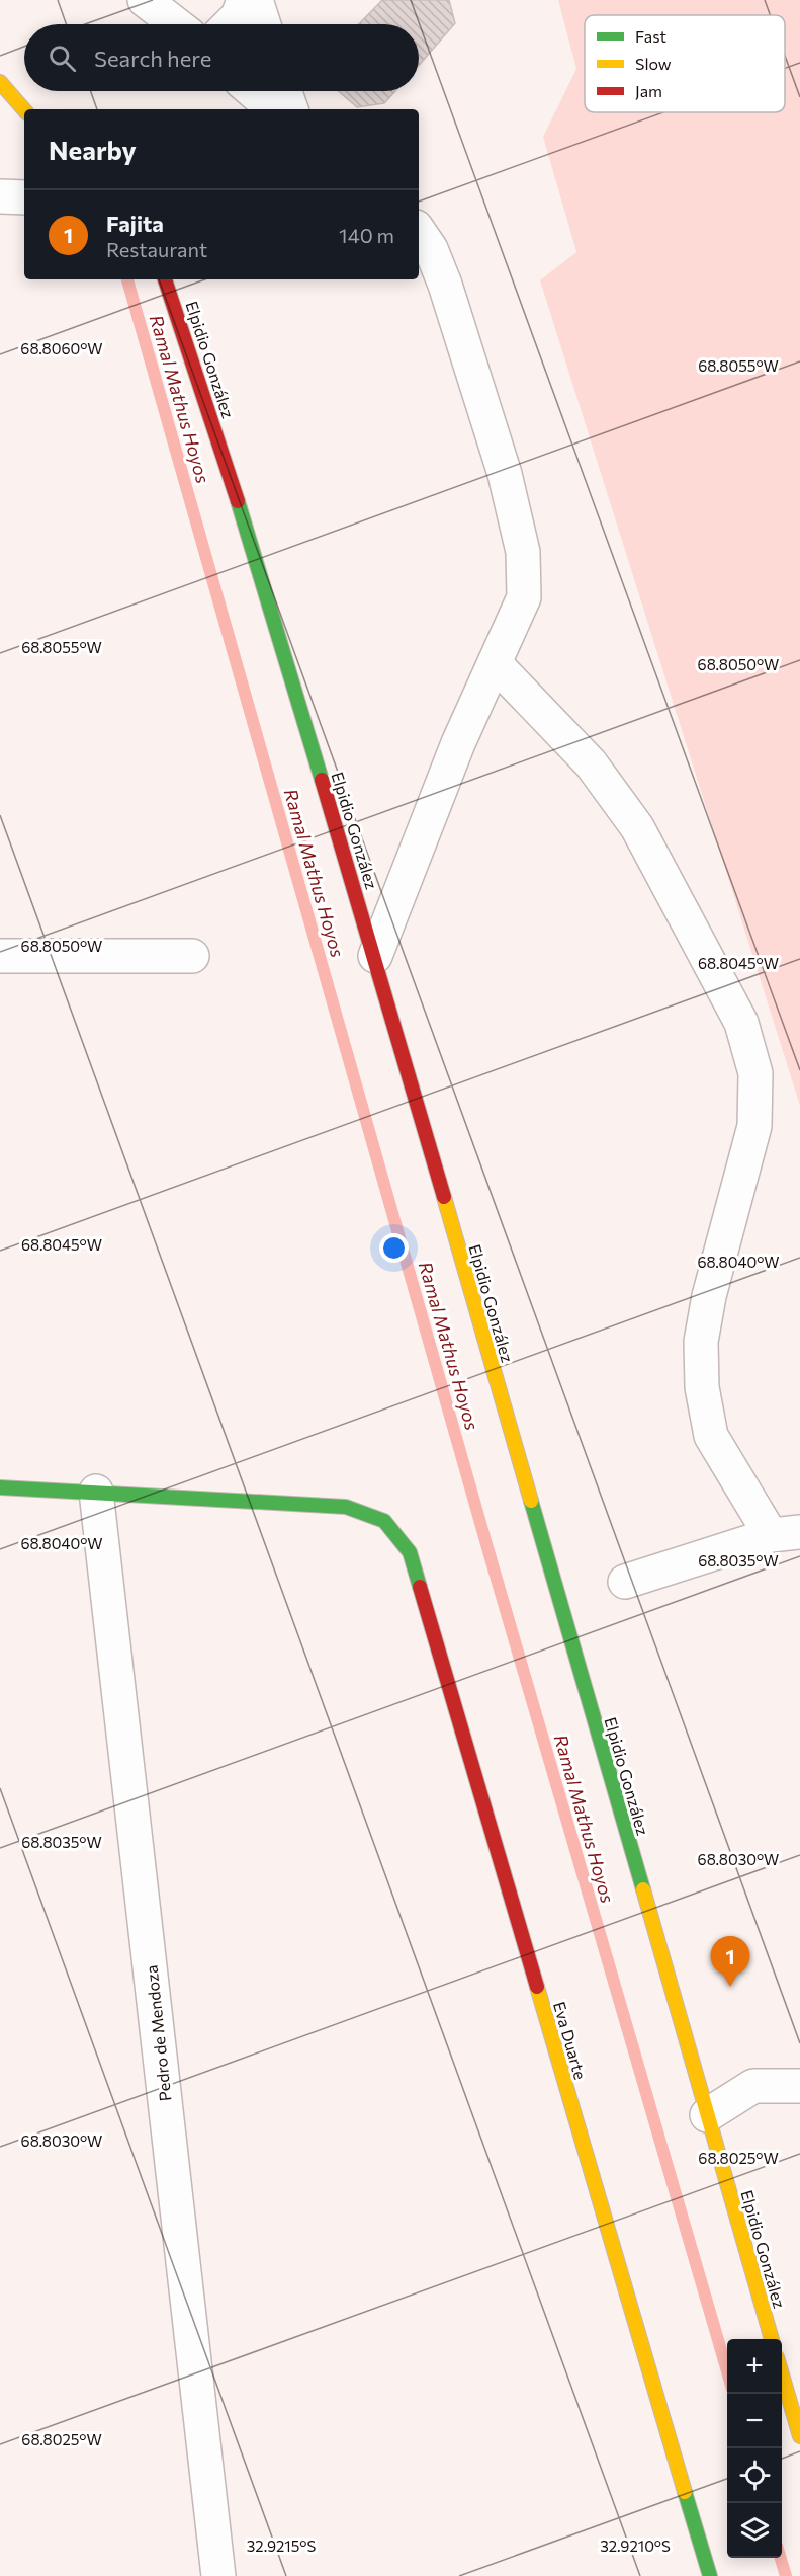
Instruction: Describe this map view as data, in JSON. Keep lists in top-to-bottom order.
{
  "streets": {
    "main road": ["Elpidio González", "Eva Duarte"],
    "street": ["Pedro de Mendoza"]
  },
  "crossings": [
    ["Pedro de Mendoza", "Eva Duarte"]
  ],
  "water": ["Ramal Mathus Hoyos"],
  "legend": ["Fast", "Slow", "Jam"],
  "page": {
    "search": "Search here",
    "heading": "Nearby",
    "list": [
      {
        "mark": "1",
        "name": "Fajita",
        "note": "Restaurant",
        "value": "140 m"
      }
    ],
    "pins": "1",
    "map_buttons": ["+", "−"]
  },
  "coordinates": [
    "68.8060°W",
    "68.8055°W",
    "68.8050°W",
    "68.8045°W",
    "68.8040°W",
    "68.8035°W",
    "68.8030°W",
    "68.8025°W",
    "32.9215°S",
    "32.9210°S"
  ]
}
